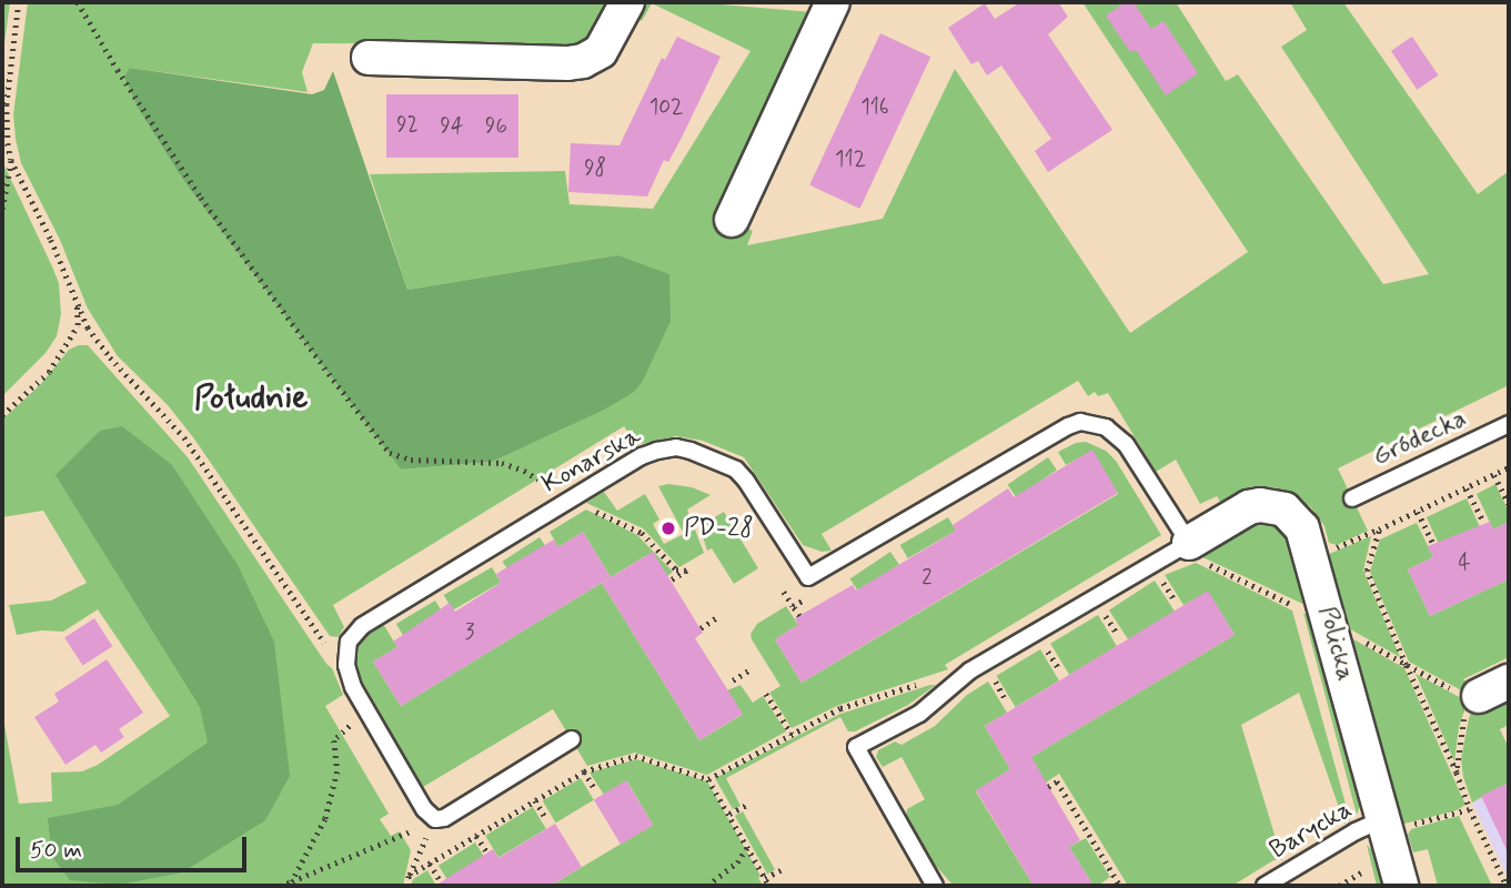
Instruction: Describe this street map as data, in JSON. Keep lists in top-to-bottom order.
{
  "streets": {
    "street": ["Policka"],
    "lane": ["Gródecka", "Konarska", "Barycka"]
  },
  "crossings": [
    ["Konarska", "Policka"],
    ["Policka", "Barycka"]
  ],
  "districts": ["Południe"],
  "places": ["PD-28"],
  "house_numbers": [
    "102",
    "116",
    "92",
    "94",
    "96",
    "112",
    "98",
    "4",
    "2",
    "3"
  ],
  "scale_bar": "50 m"
}
